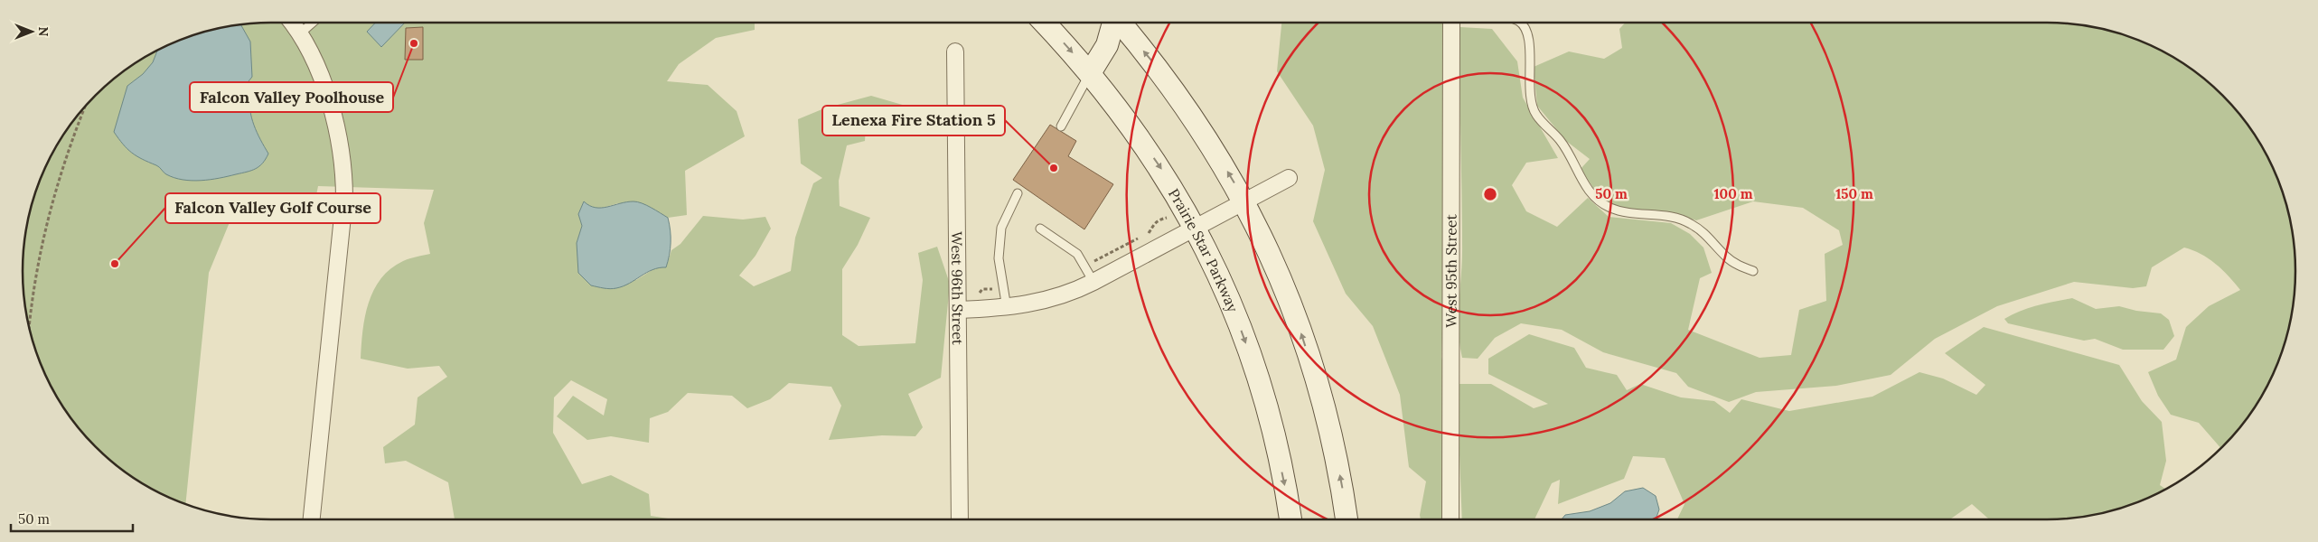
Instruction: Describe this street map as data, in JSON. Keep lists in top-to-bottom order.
{
  "streets": {
    "main road": ["Prairie Star Parkway"],
    "street": ["West 95th Street", "West 96th Street"]
  },
  "places": ["Falcon Valley Poolhouse", "Lenexa Fire Station 5", "Falcon Valley Golf Course"],
  "scale_bar": "50 m",
  "north": "right",
  "rings": ["50 m", "100 m", "150 m"]
}
